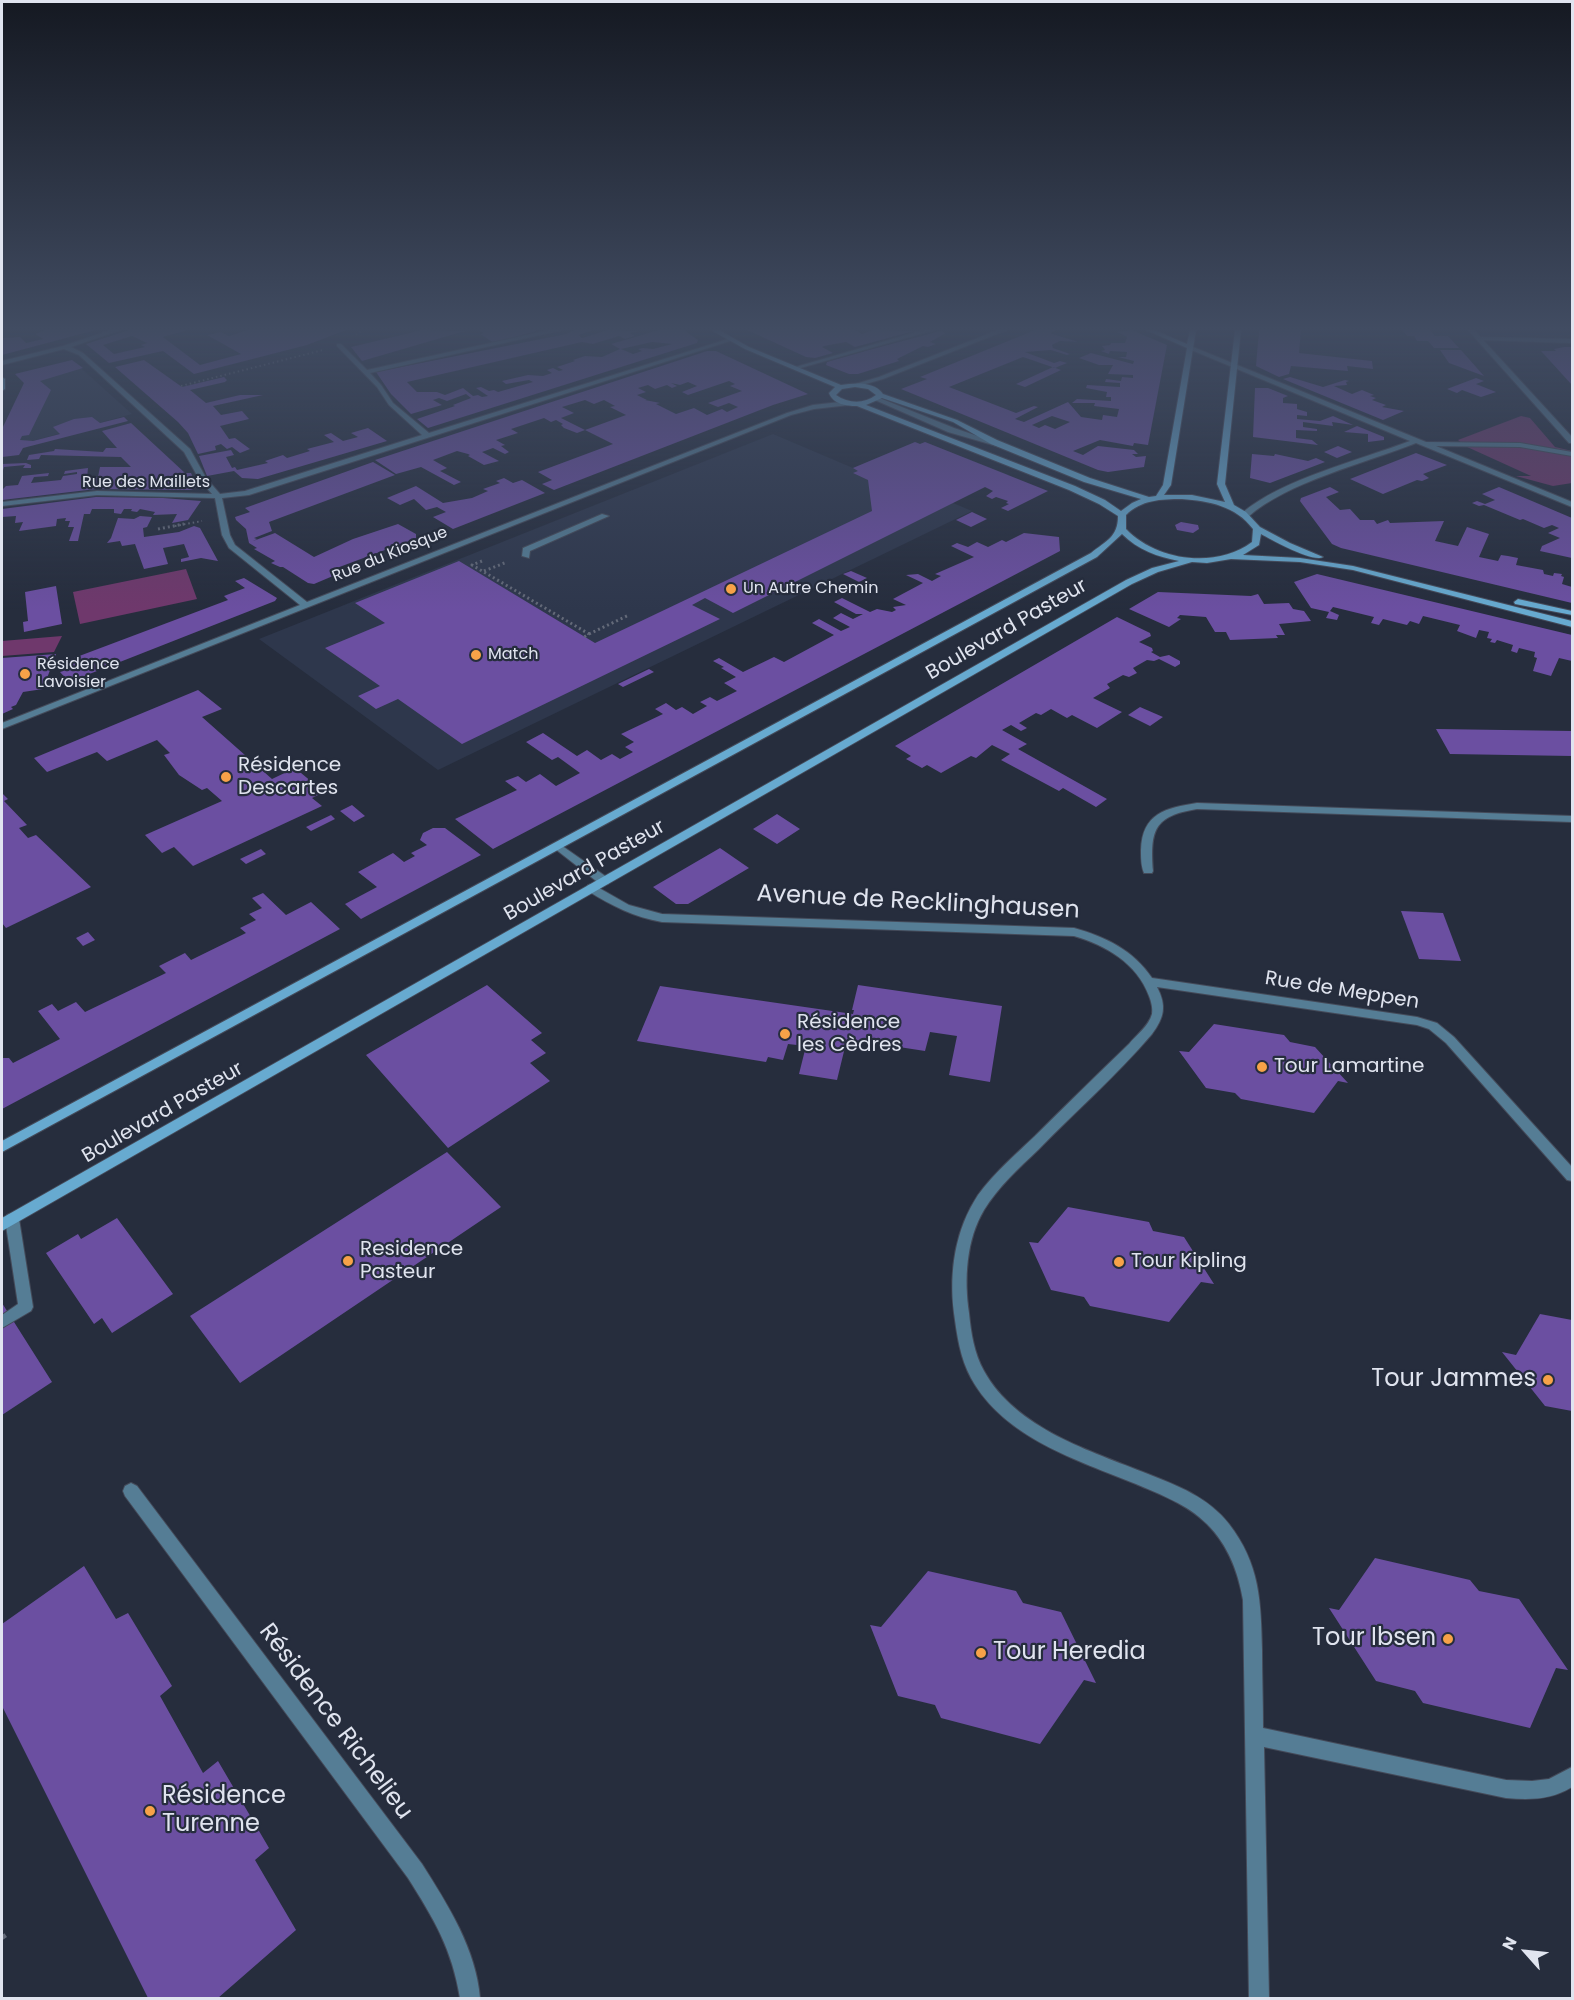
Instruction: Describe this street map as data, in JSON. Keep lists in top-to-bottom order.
{
  "streets": {
    "main road": ["Boulevard Pasteur"],
    "street": [
      "Rue des Maillets",
      "Rue du Kiosque",
      "Avenue de Recklinghausen",
      "Rue de Meppen",
      "Résidence Richelieu"
    ]
  },
  "crossings": [
    ["Boulevard Pasteur", "Avenue de Recklinghausen"],
    ["Avenue de Recklinghausen", "Rue de Meppen"]
  ],
  "places": [
    "Un Autre Chemin",
    "Match",
    "Résidence Lavoisier",
    "Résidence Descartes",
    "Résidence les Cèdres",
    "Tour Lamartine",
    "Residence Pasteur",
    "Tour Kipling",
    "Tour Jammes",
    "Tour Ibsen",
    "Tour Heredia",
    "Résidence Turenne"
  ],
  "north": "top left"
}
